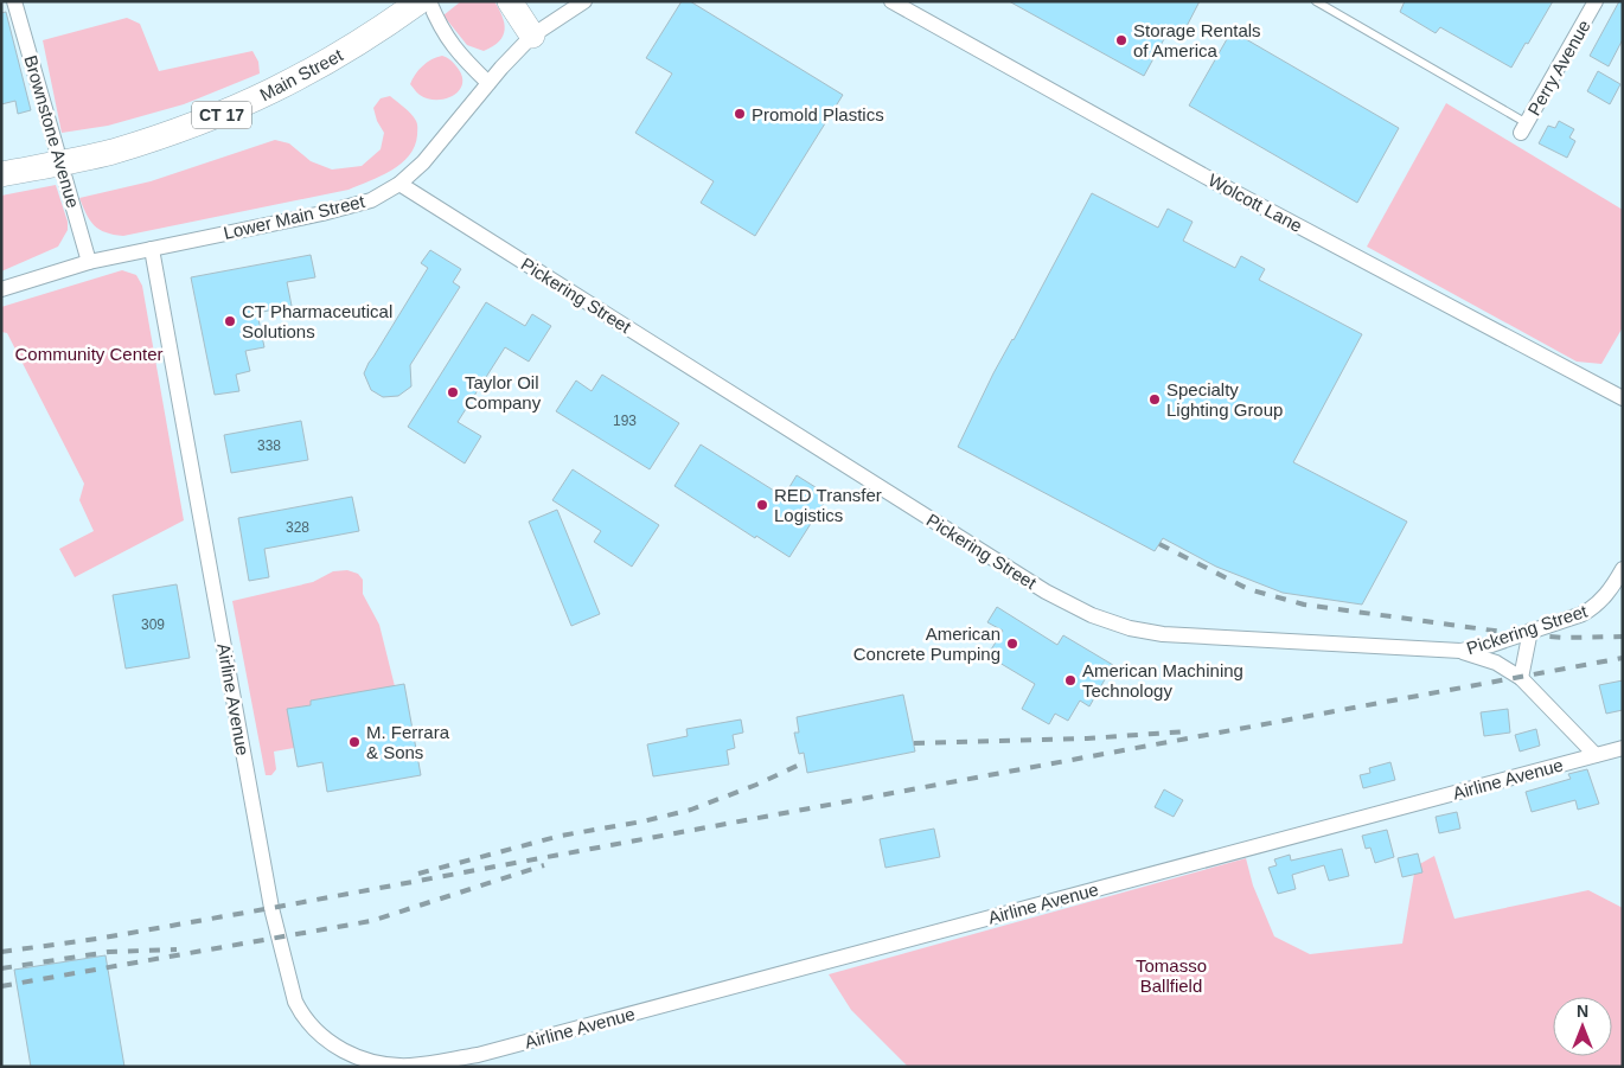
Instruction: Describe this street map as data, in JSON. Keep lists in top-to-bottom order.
{
  "streets": {
    "highway": ["Main Street", "CT 17"],
    "street": [
      "Perry Avenue",
      "Brownstone Avenue",
      "Wolcott Lane",
      "Lower Main Street",
      "Pickering Street",
      "Airline Avenue"
    ]
  },
  "crossings": [
    ["Brownstone Avenue", "Lower Main Street"],
    ["Lower Main Street", "Pickering Street"],
    ["Lower Main Street", "Airline Avenue"]
  ],
  "parks": ["Community Center", "Tomasso Ballfield"],
  "places": [
    "Storage Rentals of America",
    "Promold Plastics",
    "CT Pharmaceutical Solutions",
    "Taylor Oil Company",
    "Specialty Lighting Group",
    "RED Transfer Logistics",
    "American Concrete Pumping",
    "American Machining Technology",
    "M. Ferrara & Sons"
  ],
  "house_numbers": [
    "193",
    "338",
    "328",
    "309"
  ],
  "north": "top"
}
